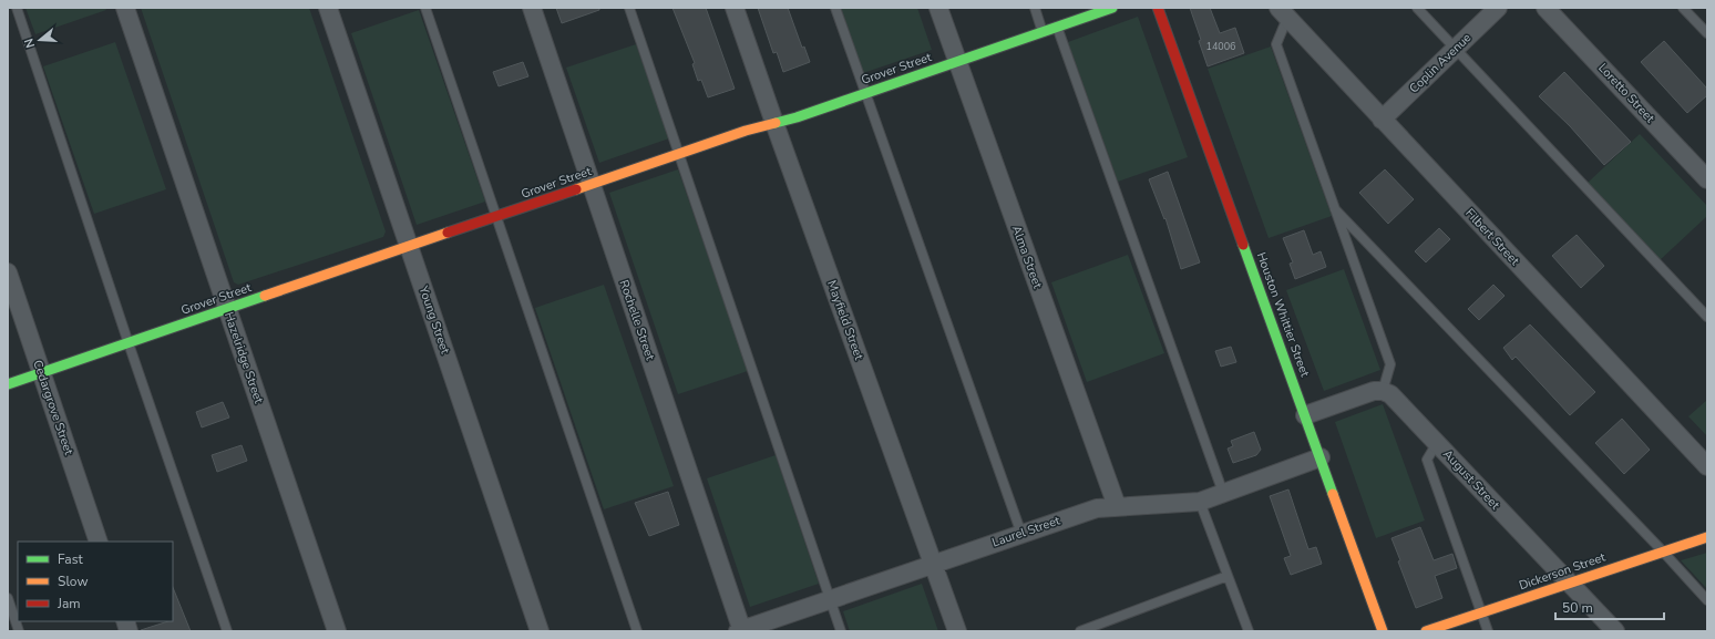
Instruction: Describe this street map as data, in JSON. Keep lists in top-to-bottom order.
{
  "streets": {
    "street": [
      "Coplin Avenue",
      "Grover Street",
      "Loretto Street",
      "Filbert Street",
      "Alma Street",
      "Houston Whittier Street",
      "Young Street",
      "Rochelle Street",
      "Mayfield Street",
      "Hazelridge Street",
      "Cedargrove Street",
      "August Street",
      "Laurel Street",
      "Dickerson Street"
    ]
  },
  "crossings": [
    ["Coplin Avenue", "Filbert Street"],
    ["Grover Street", "Alma Street"],
    ["Grover Street", "Young Street"],
    ["Grover Street", "Rochelle Street"],
    ["Grover Street", "Mayfield Street"],
    ["Grover Street", "Hazelridge Street"],
    ["Grover Street", "Cedargrove Street"],
    ["Alma Street", "Laurel Street"],
    ["Houston Whittier Street", "Laurel Street"],
    ["Rochelle Street", "Laurel Street"],
    ["Mayfield Street", "Laurel Street"],
    ["August Street", "Dickerson Street"]
  ],
  "house_numbers": ["14006"],
  "legend": ["Fast", "Slow", "Jam"],
  "scale_bar": "50 m",
  "north": "left"
}
